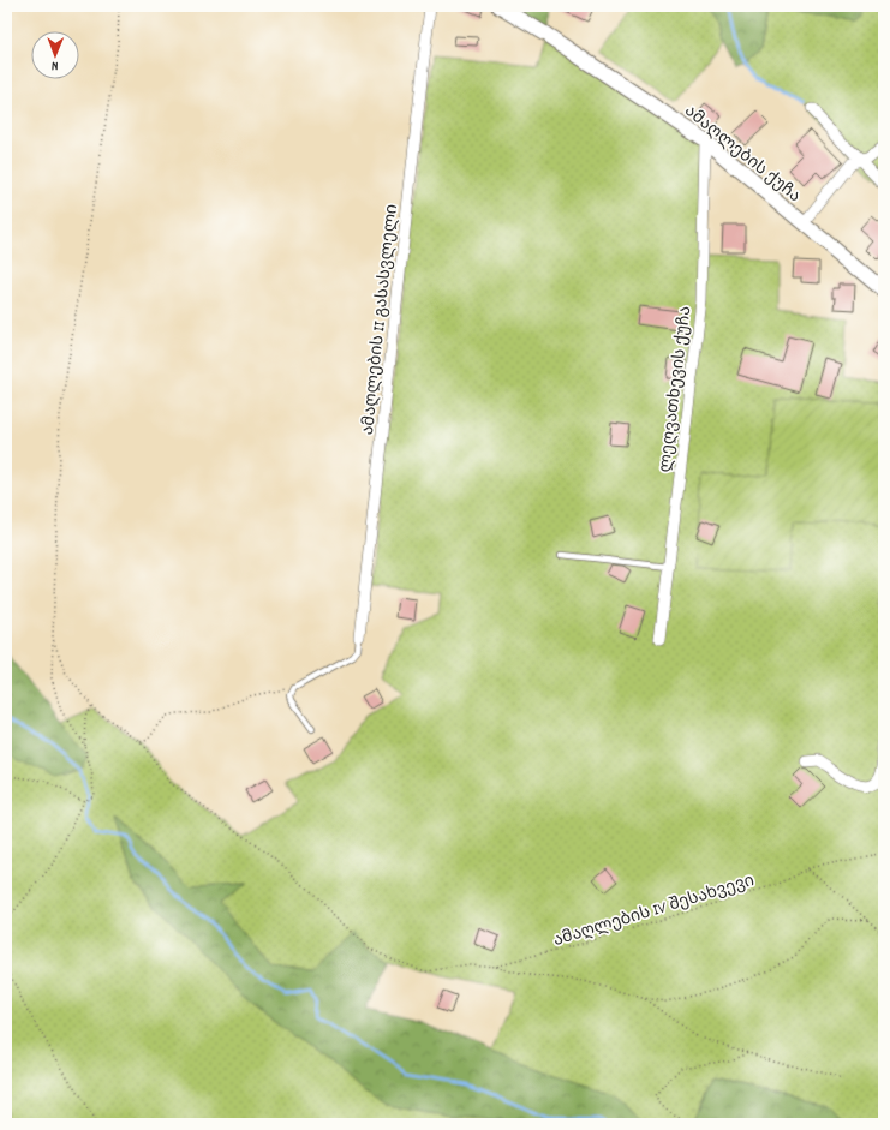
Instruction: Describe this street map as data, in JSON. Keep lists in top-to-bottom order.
{
  "streets": {
    "street": ["ამაღლების ქუჩა", "ამაღლების II გასასვლელი", "ლეღვათხევის ქუჩა"],
    "path": ["ამაღლების IV შესახვევი"]
  },
  "crossings": [
    ["ამაღლების ქუჩა", "ლეღვათხევის ქუჩა"]
  ],
  "north": "bottom"
}
